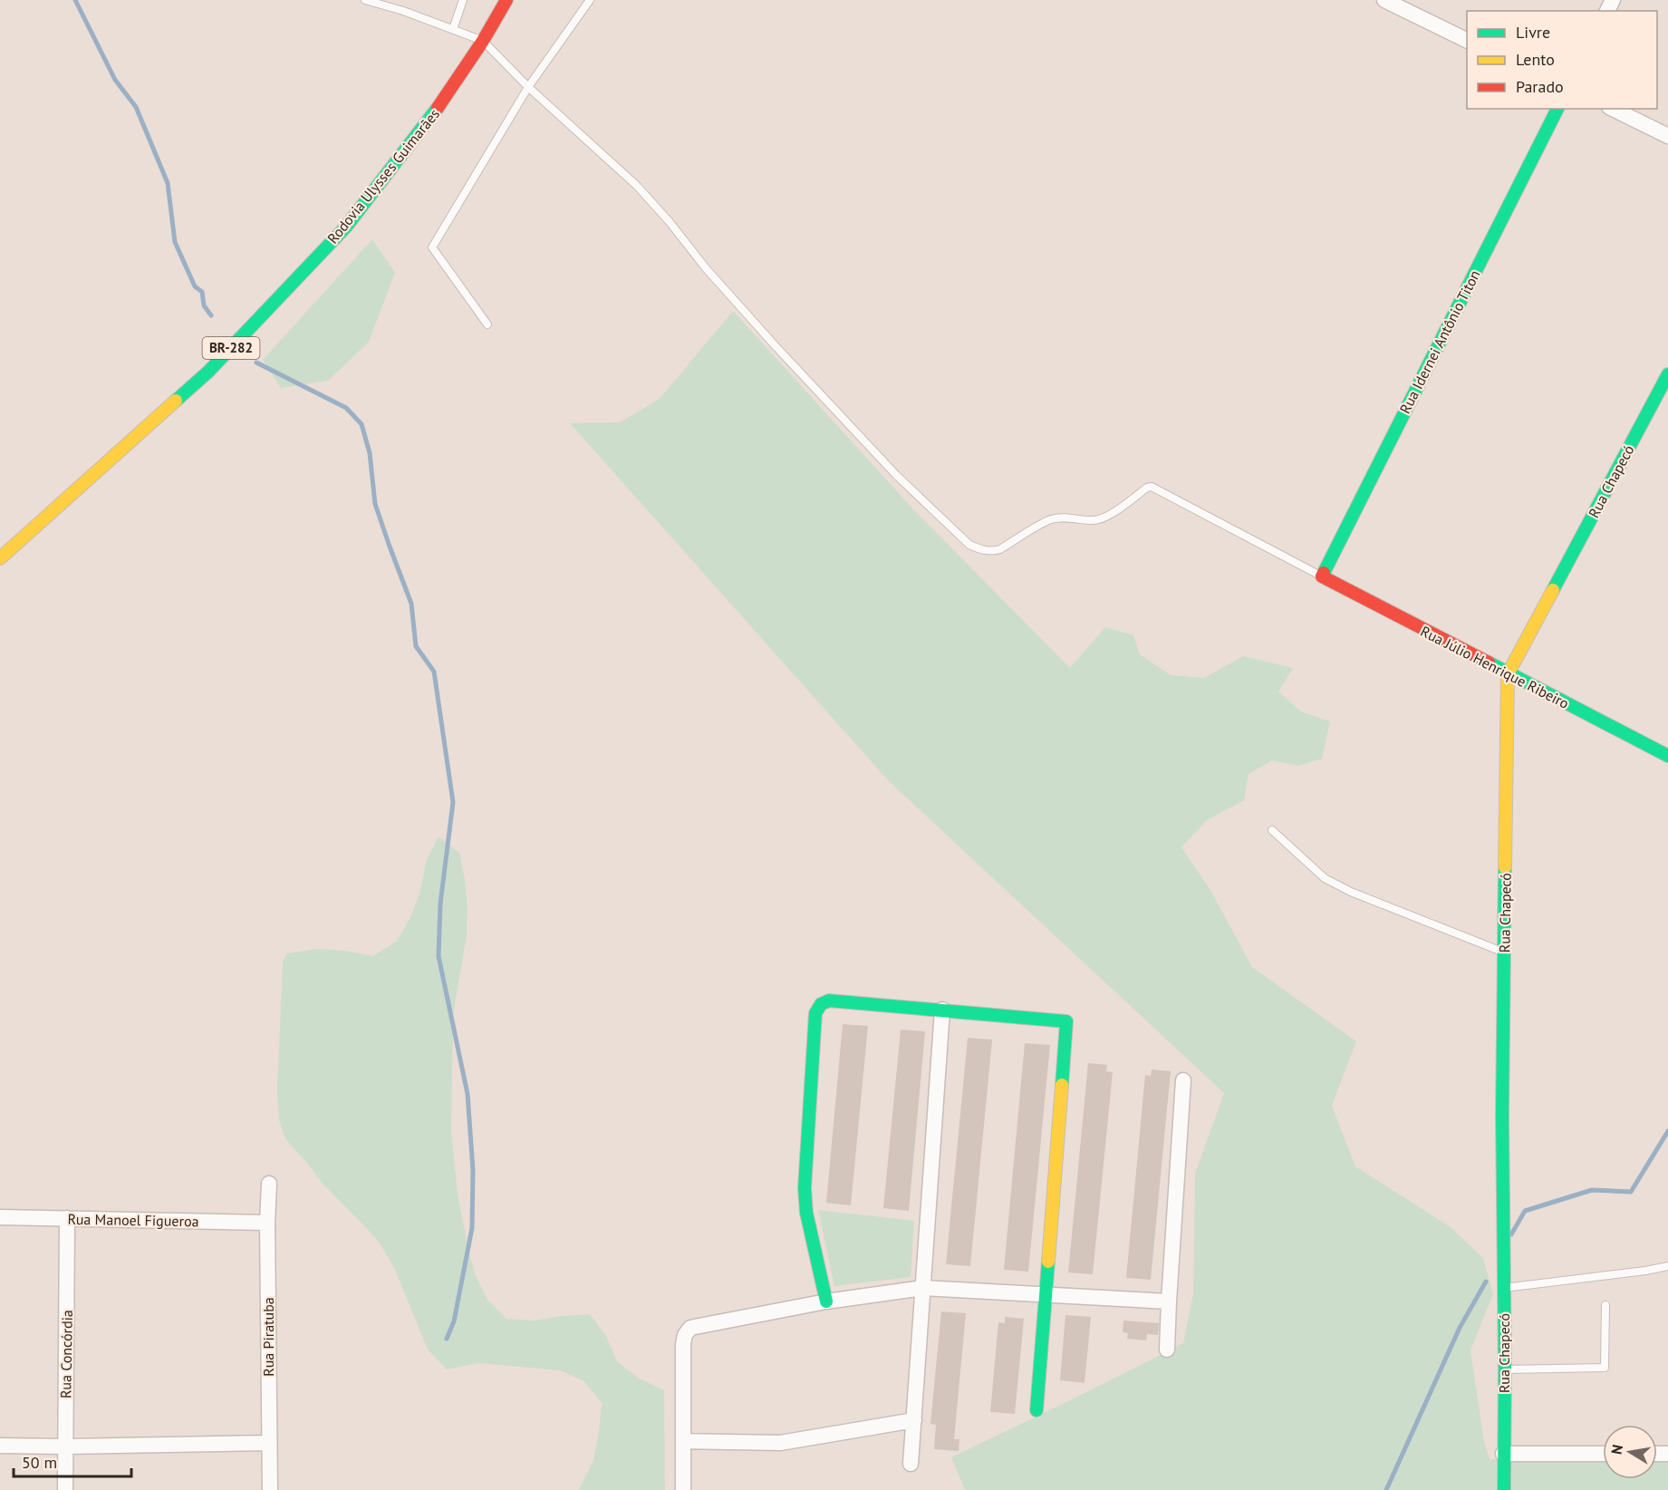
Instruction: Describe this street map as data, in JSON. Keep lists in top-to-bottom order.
{
  "streets": {
    "main road": [
      "Rodovia Ulysses Guimarães",
      "Rua Idernei Antônio Titon",
      "BR-282",
      "Rua Chapecó",
      "Rua Júlio Henrique Ribeiro"
    ],
    "street": ["Rua Manoel Figueroa", "Rua Piratuba", "Rua Concórdia"]
  },
  "crossings": [
    ["Rua Idernei Antônio Titon", "Rua Júlio Henrique Ribeiro"],
    ["Rua Chapecó", "Rua Júlio Henrique Ribeiro"],
    ["Rua Manoel Figueroa", "Rua Piratuba"],
    ["Rua Manoel Figueroa", "Rua Concórdia"]
  ],
  "legend": ["Livre", "Lento", "Parado"],
  "scale_bar": "50 m",
  "north": "left"
}
